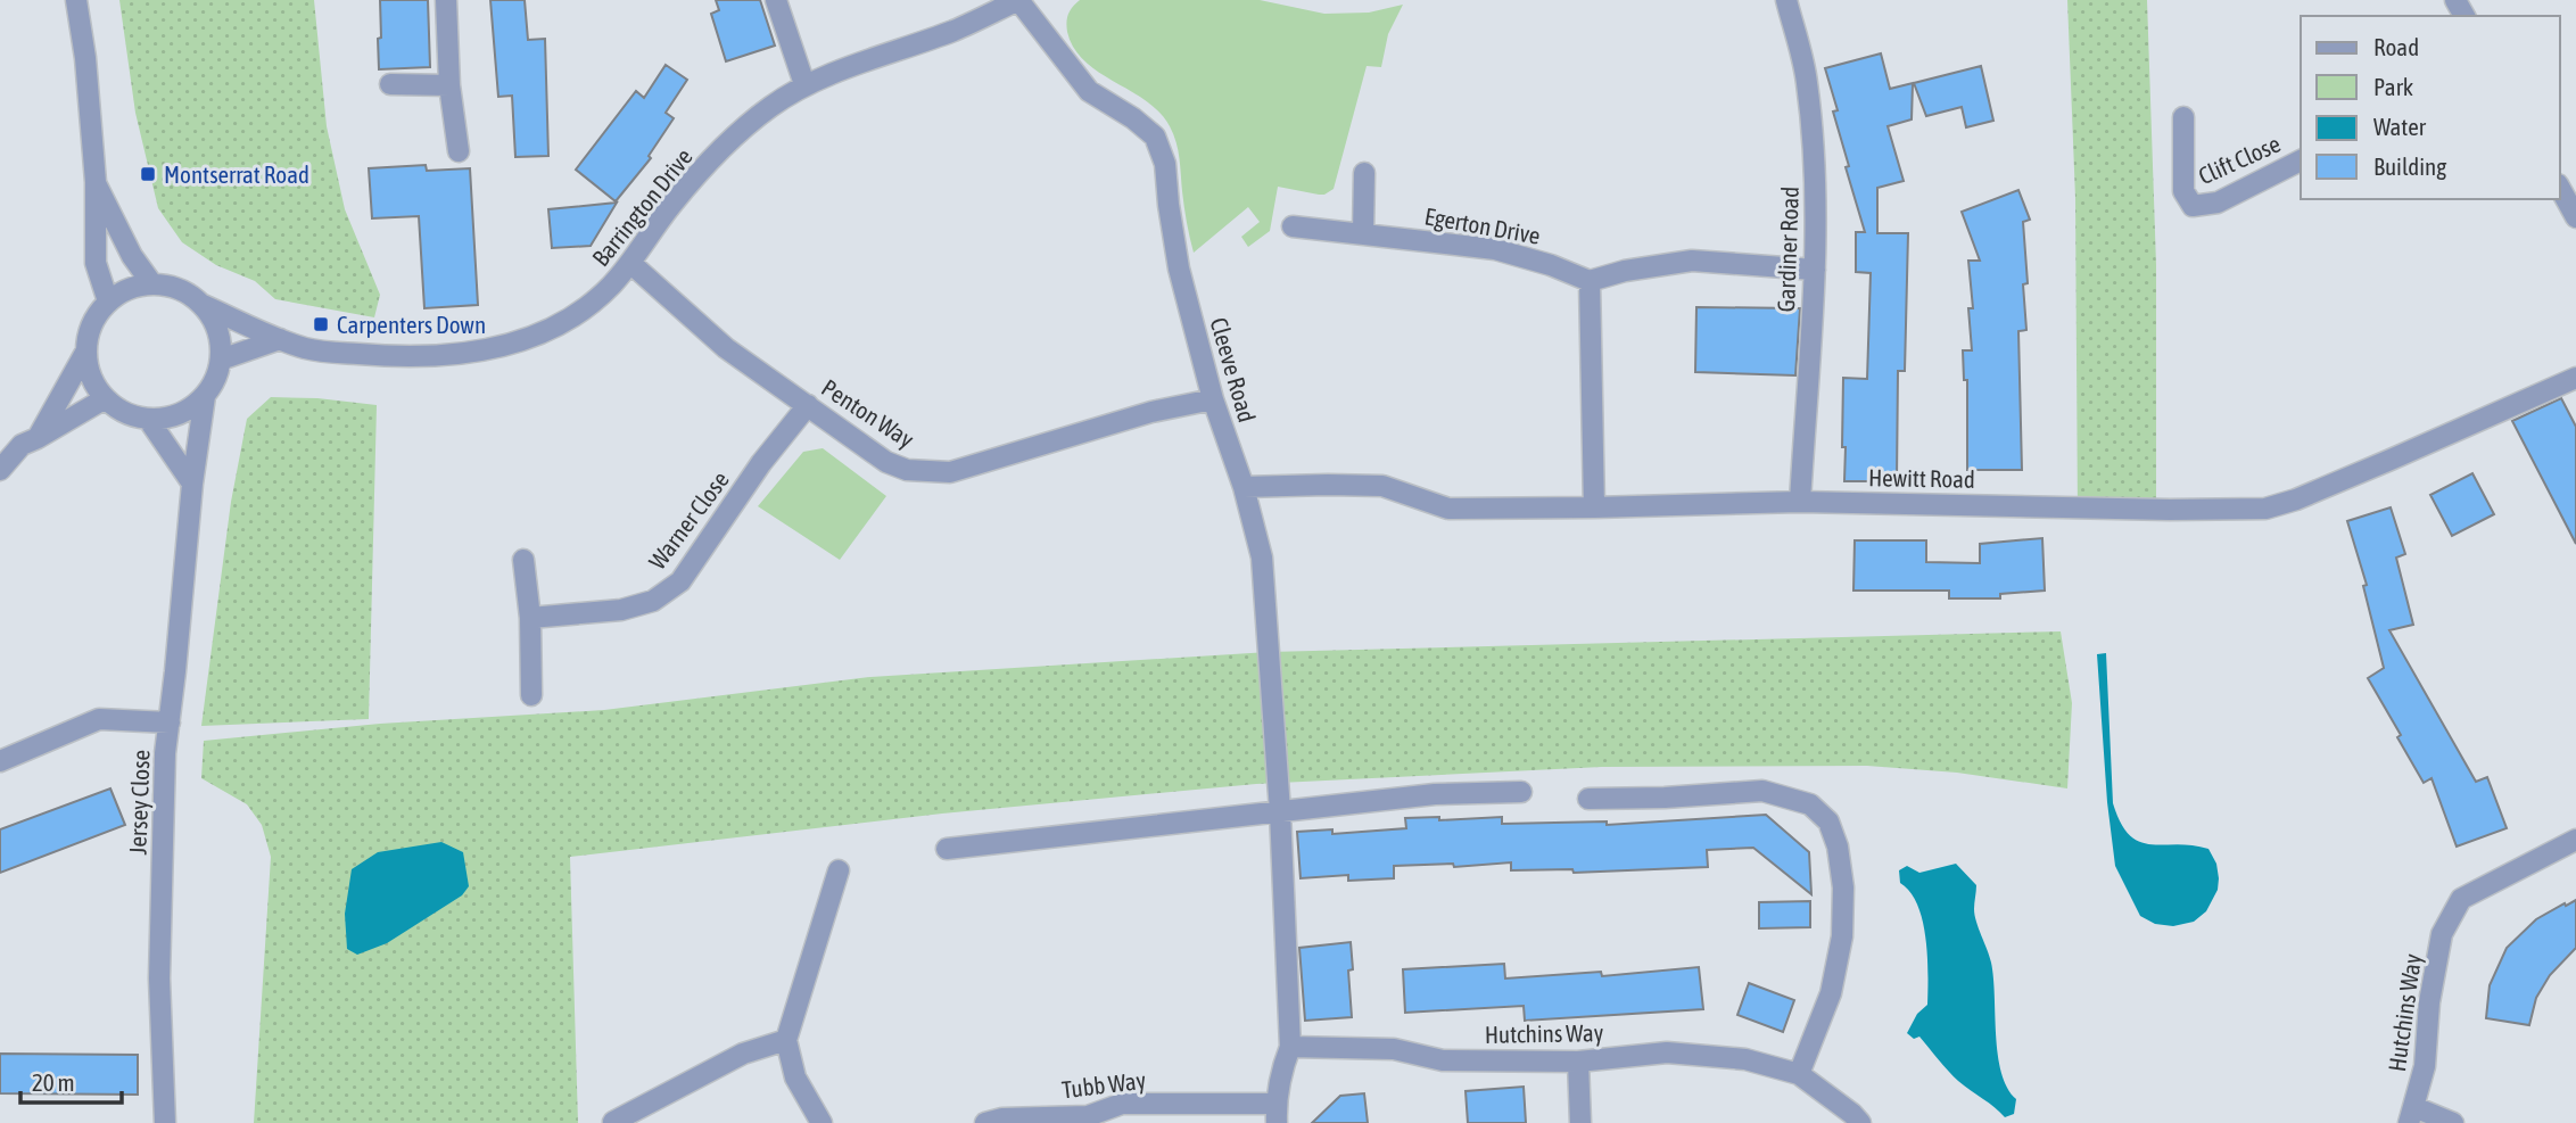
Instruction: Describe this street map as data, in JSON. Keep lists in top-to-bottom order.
{
  "streets": {
    "street": [
      "Clift Close",
      "Barrington Drive",
      "Egerton Drive",
      "Gardiner Road",
      "Cleeve Road",
      "Penton Way",
      "Hewitt Road",
      "Warner Close",
      "Jersey Close",
      "Hutchins Way",
      "Tubb Way"
    ]
  },
  "crossings": [
    ["Barrington Drive", "Cleeve Road"],
    ["Barrington Drive", "Penton Way"],
    ["Barrington Drive", "Jersey Close"],
    ["Gardiner Road", "Hewitt Road"],
    ["Cleeve Road", "Penton Way"],
    ["Cleeve Road", "Hewitt Road"],
    ["Cleeve Road", "Hutchins Way"],
    ["Cleeve Road", "Tubb Way"],
    ["Penton Way", "Warner Close"]
  ],
  "places": {
    "transit": ["Montserrat Road", "Carpenters Down"]
  },
  "legend": [
    "Road",
    "Park",
    "Water",
    "Building"
  ],
  "scale_bar": "20 m"
}
